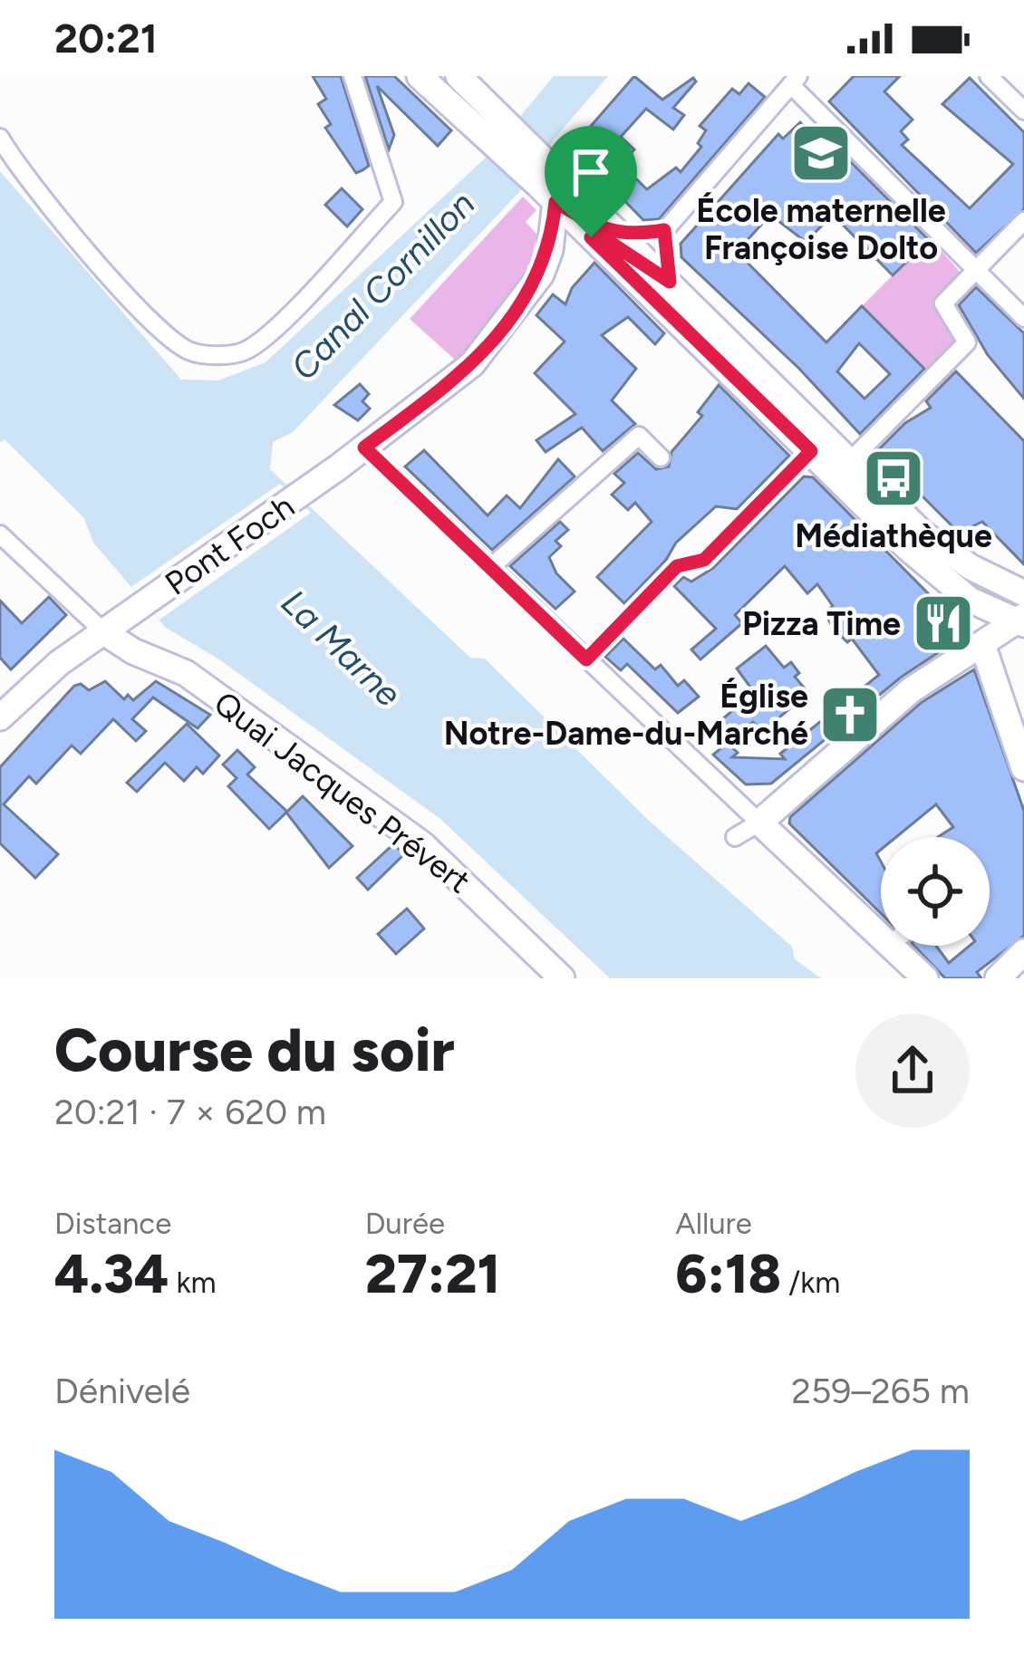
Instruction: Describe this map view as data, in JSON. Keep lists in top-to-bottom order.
{
  "streets": {
    "main road": ["Pont Foch", "Quai Jacques Prévert"]
  },
  "crossings": [
    ["Pont Foch", "Quai Jacques Prévert"]
  ],
  "water": ["Canal Cornillon", "La Marne"],
  "places": {
    "school or university": ["École maternelle Françoise Dolto"],
    "bus stop": ["Médiathèque"],
    "restaurant": ["Pizza Time"],
    "church": ["Église Notre-Dame-du-Marché"]
  },
  "page": {
    "status": "20:21",
    "heading": ["Course du soir", "20:21 · 7 × 620 m"],
    "stats": [
      ["Distance", "4.34 km"],
      ["Durée", "27:21"],
      ["Allure", "6:18 /km"]
    ],
    "chart": ["Dénivelé", "259–265 m"]
  }
}
